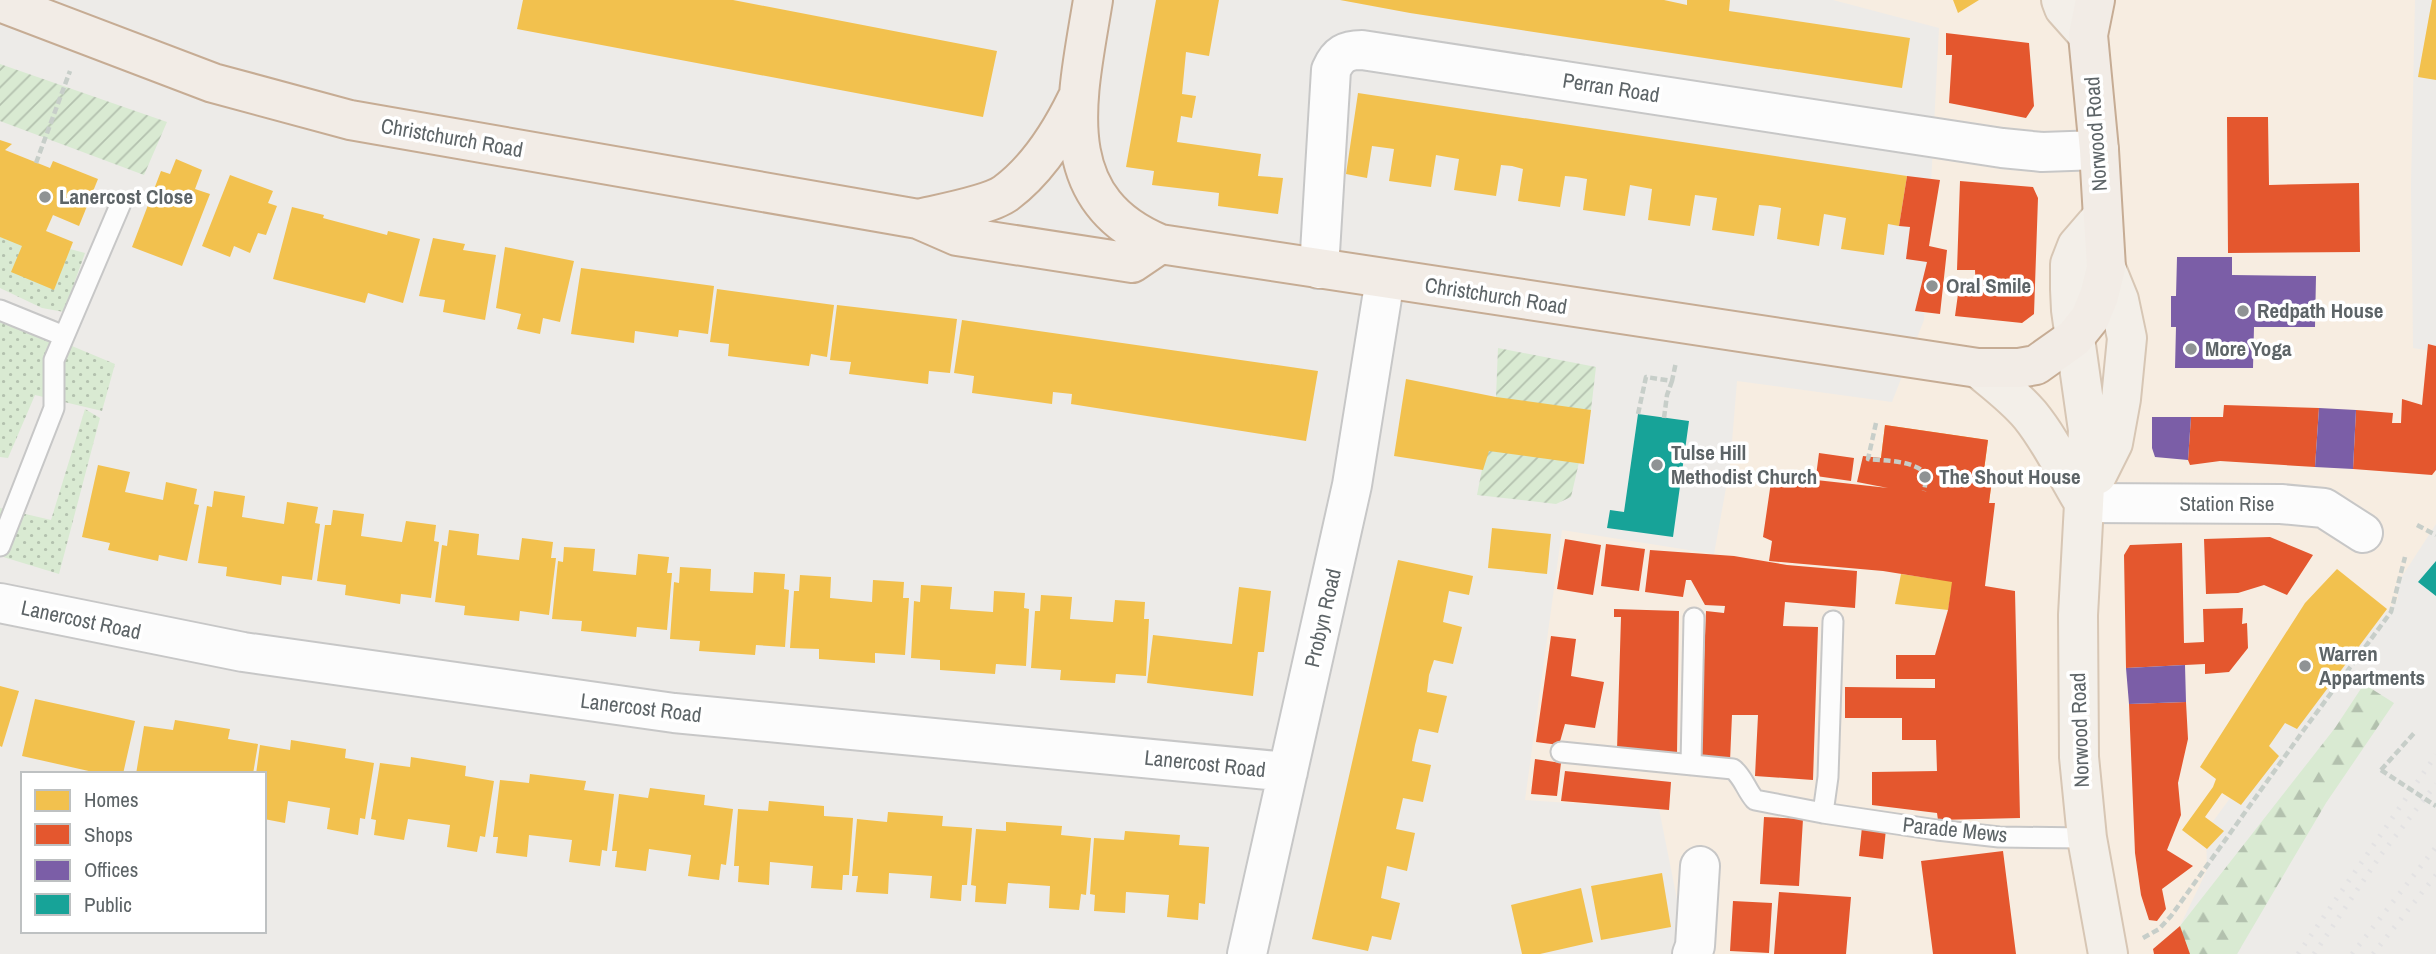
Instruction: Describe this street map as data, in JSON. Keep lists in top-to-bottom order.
{
  "streets": {
    "highway": ["Norwood Road", "Christchurch Road"],
    "street": [
      "Perran Road",
      "Station Rise",
      "Probyn Road",
      "Lanercost Road"
    ],
    "lane": ["Parade Mews"]
  },
  "crossings": [
    ["Perran Road", "Norwood Road"],
    ["Perran Road", "Christchurch Road"],
    ["Norwood Road", "Christchurch Road"],
    ["Norwood Road", "Station Rise"],
    ["Norwood Road", "Parade Mews"],
    ["Christchurch Road", "Probyn Road"],
    ["Probyn Road", "Lanercost Road"]
  ],
  "places": [
    "Lanercost Close",
    "Oral Smile",
    "Redpath House",
    "More Yoga",
    "Tulse Hill Methodist Church",
    "The Shout House",
    "Warren Appartments"
  ],
  "legend": [
    "Homes",
    "Shops",
    "Offices",
    "Public"
  ]
}
